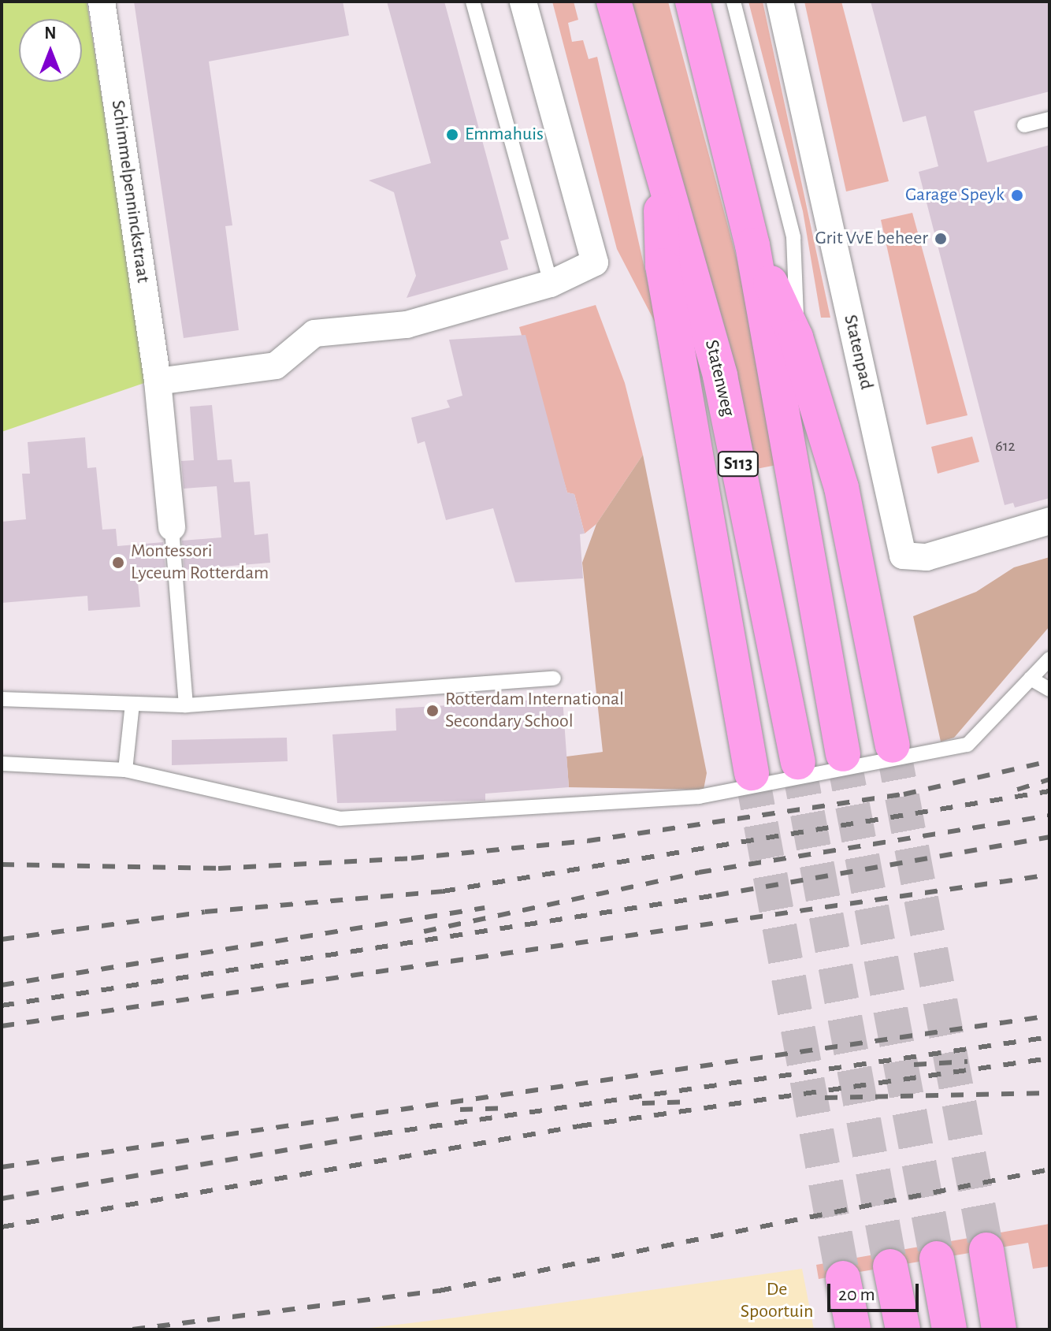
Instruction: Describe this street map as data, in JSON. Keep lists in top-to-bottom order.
{
  "streets": {
    "main road": ["Statenweg", "S113"],
    "street": ["Schimmelpenninckstraat", "Statenpad"]
  },
  "crossings": [
    ["Statenweg", "S113"]
  ],
  "parks": ["De Spoortuin"],
  "places": [
    "Emmahuis",
    "Garage Speyk",
    "Grit VvE beheer",
    "Montessori Lyceum Rotterdam",
    "Rotterdam International Secondary School"
  ],
  "house_numbers": ["612"],
  "scale_bar": "20 m",
  "north": "top"
}
